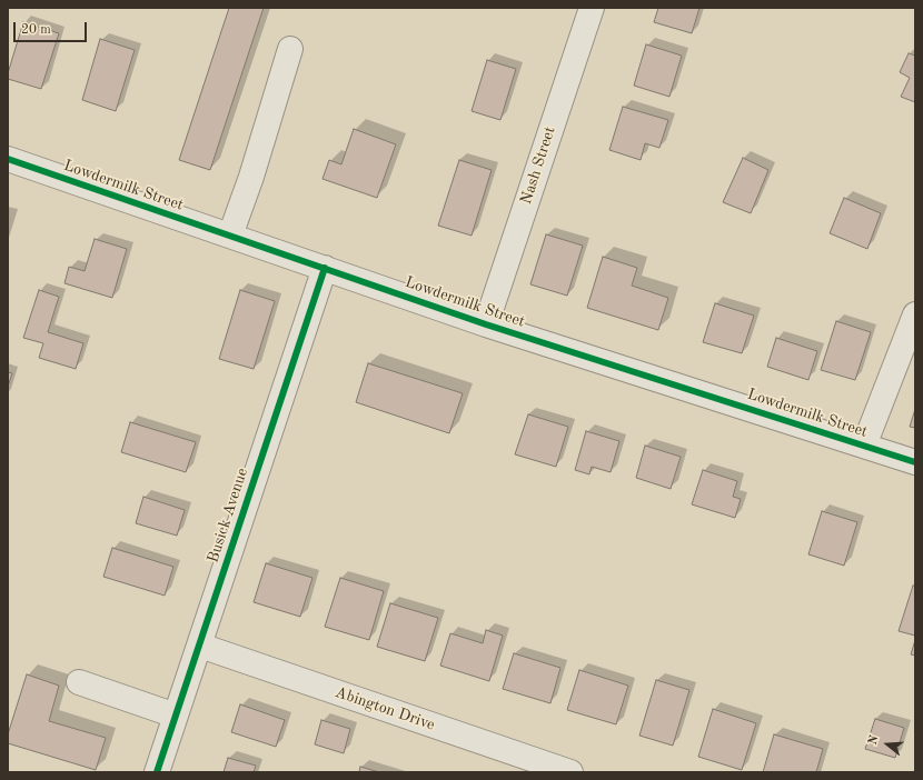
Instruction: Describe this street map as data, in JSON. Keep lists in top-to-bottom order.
{
  "streets": {
    "street": [
      "Nash Street",
      "Lowdermilk Street",
      "Busick Avenue",
      "Abington Drive"
    ]
  },
  "crossings": [
    ["Nash Street", "Lowdermilk Street"],
    ["Lowdermilk Street", "Busick Avenue"],
    ["Busick Avenue", "Abington Drive"]
  ],
  "scale_bar": "20 m",
  "north": "left"
}
